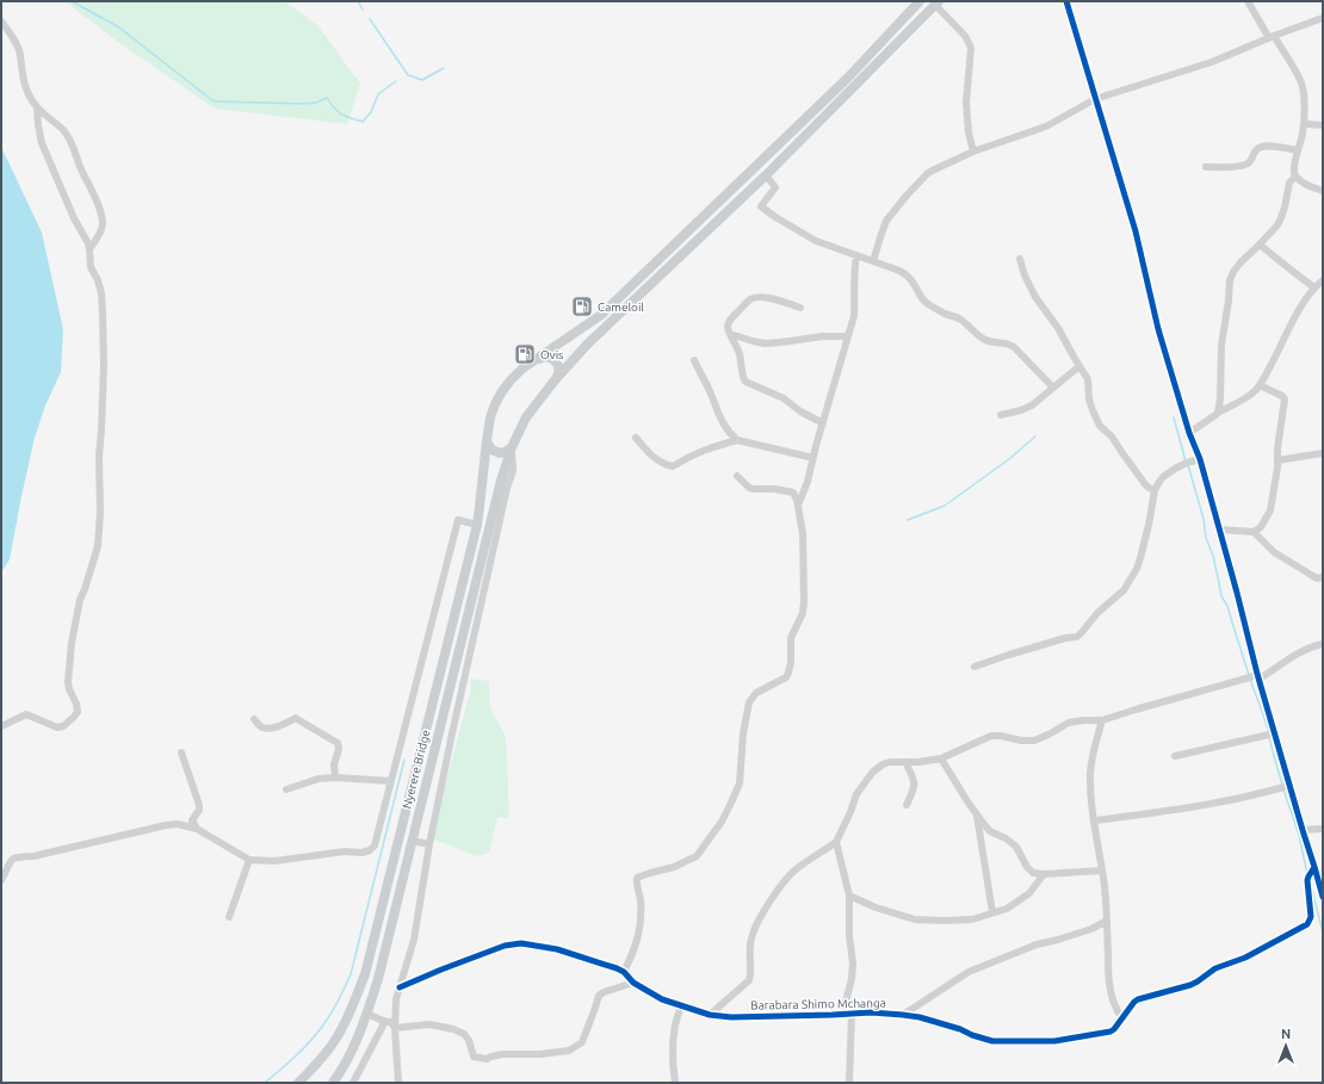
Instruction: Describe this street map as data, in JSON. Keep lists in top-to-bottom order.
{
  "streets": {
    "main road": ["Nyerere Bridge"],
    "street": ["Barabara Shimo Mchanga"]
  },
  "places": {
    "fuel station": ["Cameloil", "Ovis"]
  },
  "north": "top"
}
